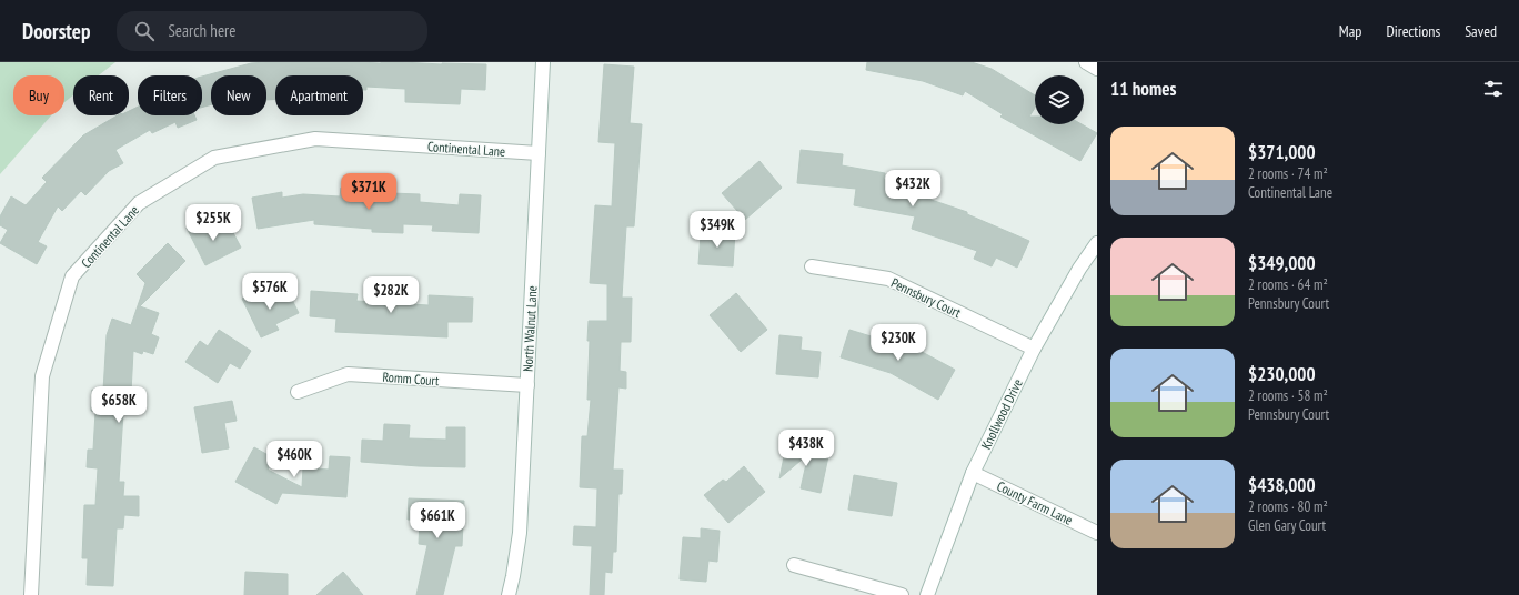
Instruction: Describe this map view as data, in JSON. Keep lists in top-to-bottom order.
{
  "streets": {
    "street": [
      "Continental Lane",
      "Pennsbury Court",
      "North Walnut Lane",
      "Romm Court",
      "Knollwood Drive",
      "County Farm Lane"
    ]
  },
  "crossings": [
    ["Continental Lane", "North Walnut Lane"],
    ["Pennsbury Court", "Knollwood Drive"],
    ["North Walnut Lane", "Romm Court"],
    ["Knollwood Drive", "County Farm Lane"]
  ],
  "page": {
    "header": "Doorstep",
    "search": "Search here",
    "nav": ["Map", "Directions", "Saved"],
    "heading": "11 homes",
    "chip": [
      "Buy",
      "Rent",
      "Filters",
      "New",
      "Apartment"
    ],
    "list": [
      {
        "name": "$371,000",
        "note": "2 rooms · 74 m² · Continental Lane"
      },
      {
        "name": "$349,000",
        "note": "2 rooms · 64 m² · Pennsbury Court"
      },
      {
        "name": "$230,000",
        "note": "2 rooms · 58 m² · Pennsbury Court"
      },
      {
        "name": "$438,000",
        "note": "2 rooms · 80 m² · Glen Gary Court"
      }
    ],
    "price": [
      "$432K",
      "$371K",
      "$255K",
      "$349K",
      "$576K",
      "$282K",
      "$230K",
      "$658K",
      "$438K",
      "$460K",
      "$661K"
    ]
  }
}
